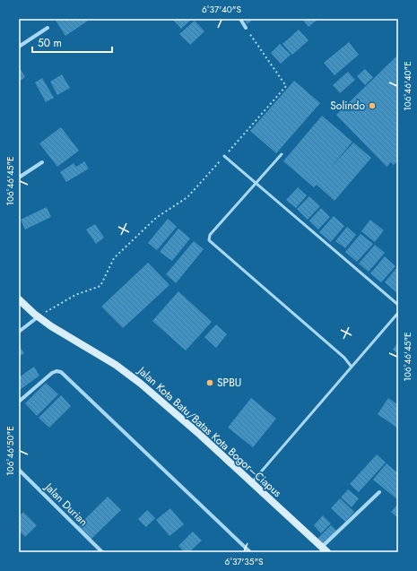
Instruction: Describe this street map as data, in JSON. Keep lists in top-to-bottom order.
{
  "streets": {
    "main road": ["Jalan Kota Batu/Batas Kota Bogor–Ciapus"],
    "street": ["Jalan Durian"]
  },
  "places": ["Solindo", "SPBU"],
  "scale_bar": "50 m",
  "coordinates": [
    "6°37'40\"S",
    "106°46'40\"E",
    "106°46'45\"E",
    "106°46'50\"E",
    "6°37'35\"S"
  ]
}
